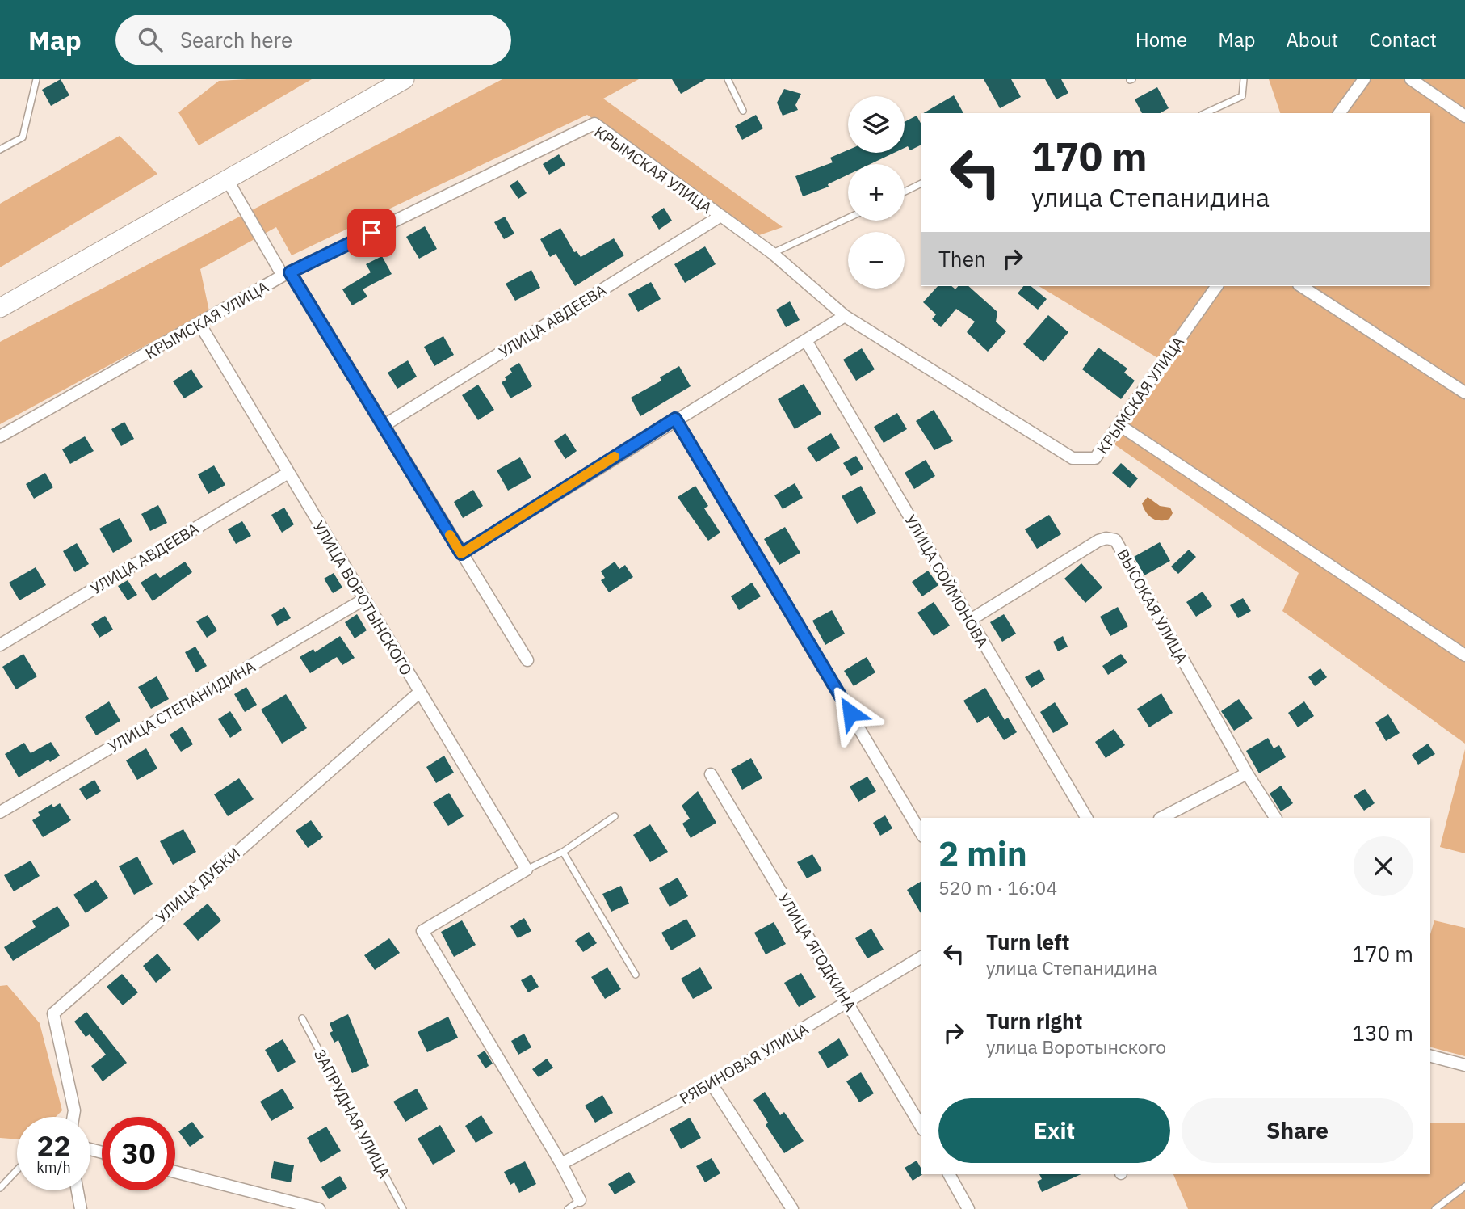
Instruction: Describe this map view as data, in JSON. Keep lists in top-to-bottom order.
{
  "streets": {
    "street": [
      "КРЫМСКАЯ УЛИЦА",
      "УЛИЦА АВДЕЕВА",
      "УЛИЦА СОЙМОНОВА",
      "УЛИЦА ВОРОТЫНСКОГО",
      "ВЫСОКАЯ УЛИЦА",
      "УЛИЦА СТЕПАНИДИНА",
      "УЛИЦА ДУБКИ",
      "УЛИЦА ЯГОДКИНА",
      "РЯБИНОВАЯ УЛИЦА"
    ],
    "lane": ["ЗАПРУДНАЯ УЛИЦА"]
  },
  "crossings": [
    ["КРЫМСКАЯ УЛИЦА", "УЛИЦА АВДЕЕВА"],
    ["КРЫМСКАЯ УЛИЦА", "УЛИЦА ВОРОТЫНСКОГО"],
    ["УЛИЦА АВДЕЕВА", "УЛИЦА ВОРОТЫНСКОГО"],
    ["УЛИЦА СОЙМОНОВА", "ВЫСОКАЯ УЛИЦА"],
    ["УЛИЦА ВОРОТЫНСКОГО", "УЛИЦА СТЕПАНИДИНА"],
    ["УЛИЦА ВОРОТЫНСКОГО", "УЛИЦА ДУБКИ"],
    ["УЛИЦА ЯГОДКИНА", "РЯБИНОВАЯ УЛИЦА"]
  ],
  "page": {
    "header": "Map",
    "search": "Search here",
    "nav": [
      "Home",
      "Map",
      "About",
      "Contact"
    ],
    "map_buttons": ["+", "−"],
    "turn": ["170 m", "улица Степанидина"],
    "then": "Then",
    "heading": ["2 min", "520 m · 16:04"],
    "list": [
      {
        "name": "Turn left",
        "note": "улица Степанидина",
        "value": "170 m"
      },
      {
        "name": "Turn right",
        "note": "улица Воротынского",
        "value": "130 m"
      }
    ],
    "buttons": ["Exit", "Share"],
    "speed": "22 km/h",
    "limit": "30"
  }
}
